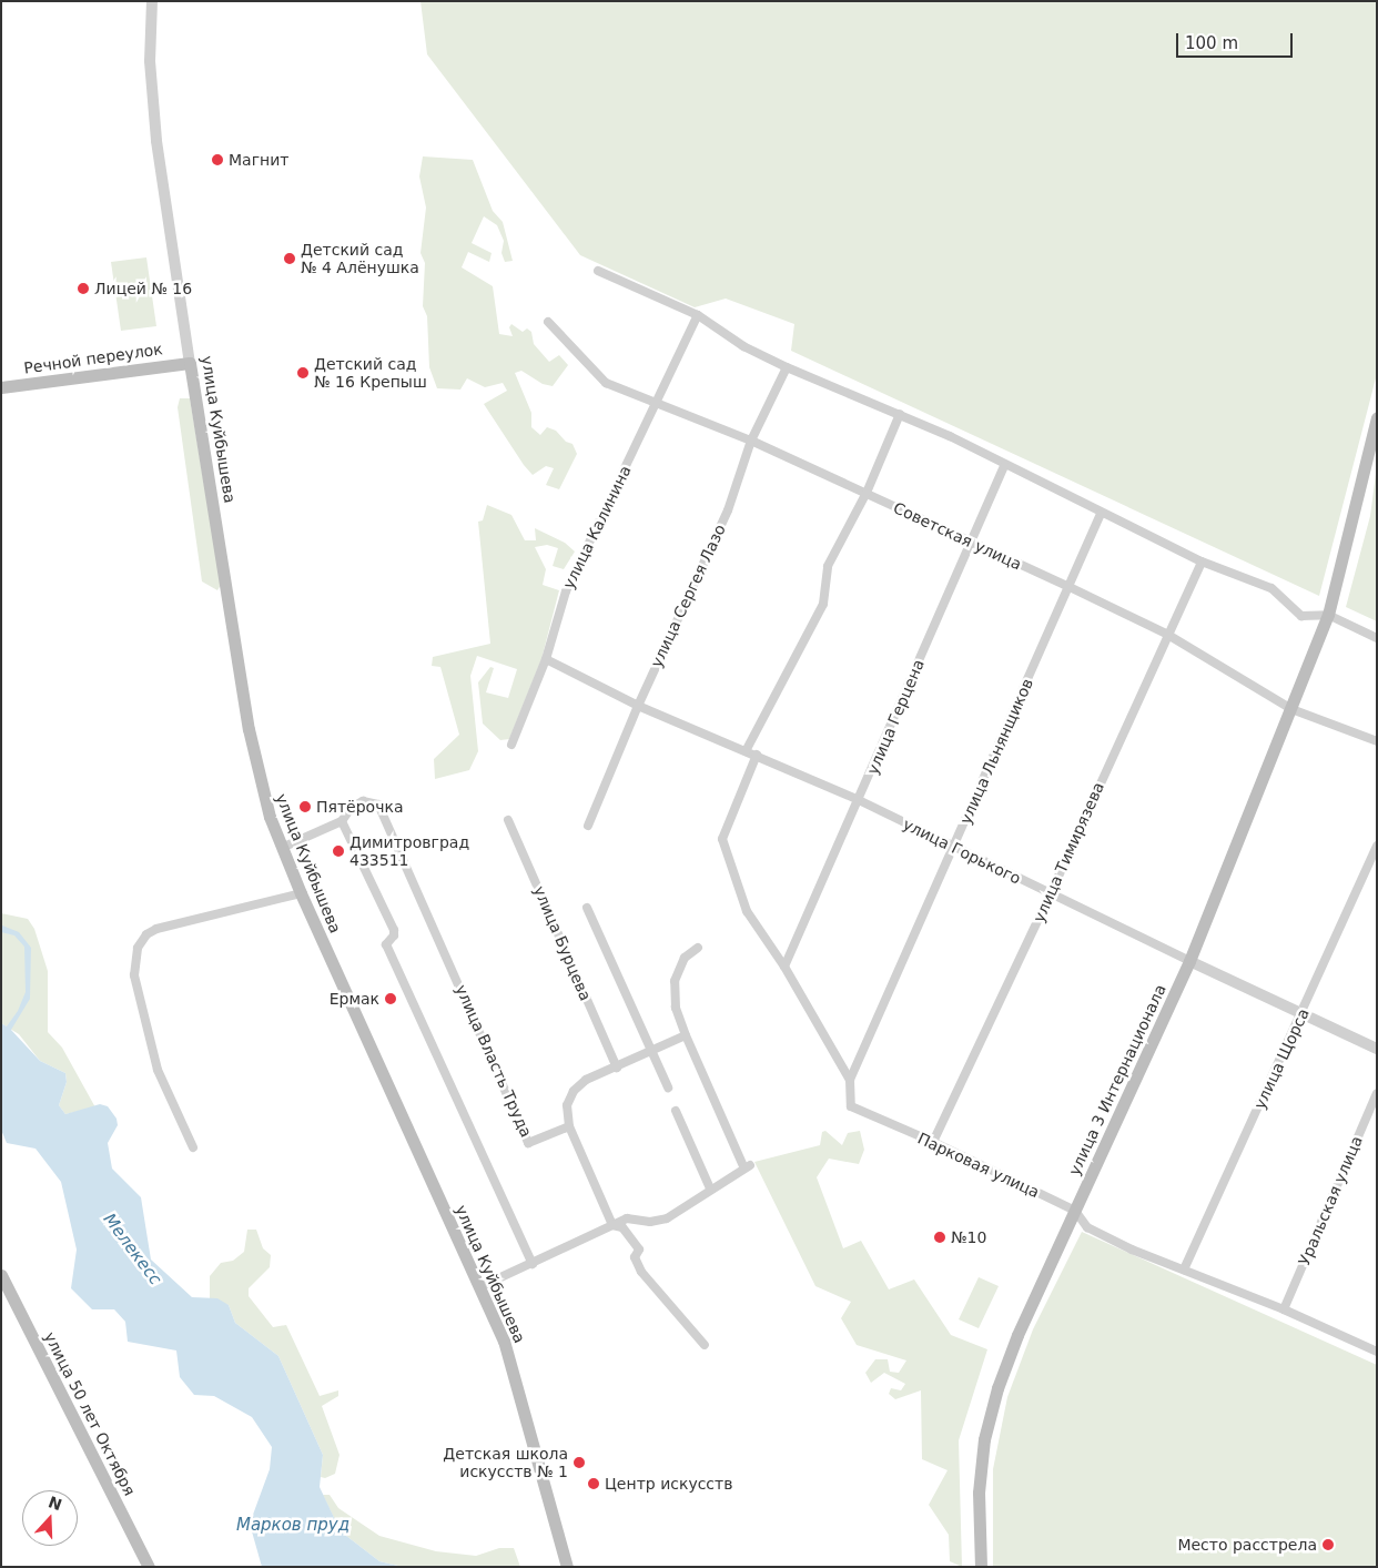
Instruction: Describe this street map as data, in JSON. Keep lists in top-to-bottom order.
{
  "streets": {
    "main road": [
      "Речной переулок",
      "улица Куйбышева",
      "улица 3 Интернационала",
      "улица 50 лет Октября"
    ],
    "street": [
      "улица Калинина",
      "Советская улица",
      "улица Сергея Лазо",
      "улица Герцена",
      "улица Льнянщиков",
      "улица Горького",
      "улица Тимирязева",
      "улица Бурцева",
      "улица Щорса",
      "улица Власть Труда",
      "Парковая улица",
      "Уральская улица"
    ]
  },
  "crossings": [
    ["Речной переулок", "улица Куйбышева"],
    ["улица Калинина", "Советская улица"],
    ["улица Калинина", "улица Горького"],
    ["Советская улица", "улица Сергея Лазо"],
    ["Советская улица", "улица Герцена"],
    ["Советская улица", "улица Льнянщиков"],
    ["Советская улица", "улица Тимирязева"],
    ["Советская улица", "улица 3 Интернационала"],
    ["улица Сергея Лазо", "улица Горького"],
    ["улица Герцена", "улица Горького"],
    ["улица Герцена", "Парковая улица"],
    ["улица Льнянщиков", "улица Горького"],
    ["улица Льнянщиков", "Парковая улица"],
    ["улица Горького", "улица Тимирязева"],
    ["улица Горького", "улица Щорса"],
    ["улица Горького", "улица 3 Интернационала"],
    ["улица Горького", "Парковая улица"],
    ["улица Тимирязева", "Парковая улица"],
    ["улица Щорса", "Парковая улица"],
    ["улица 3 Интернационала", "Парковая улица"],
    ["Парковая улица", "Уральская улица"]
  ],
  "water": ["Мелекесс", "Марков пруд"],
  "places": [
    "Магнит",
    "Детский сад № 4 Алёнушка",
    "Лицей № 16",
    "Детский сад № 16 Крепыш",
    "Пятёрочка",
    "Димитровград 433511",
    "Ермак",
    "№10",
    "Детская школа искусств № 1",
    "Центр искусств",
    "Место расстрела"
  ],
  "scale_bar": "100 m",
  "north": "top"
}
